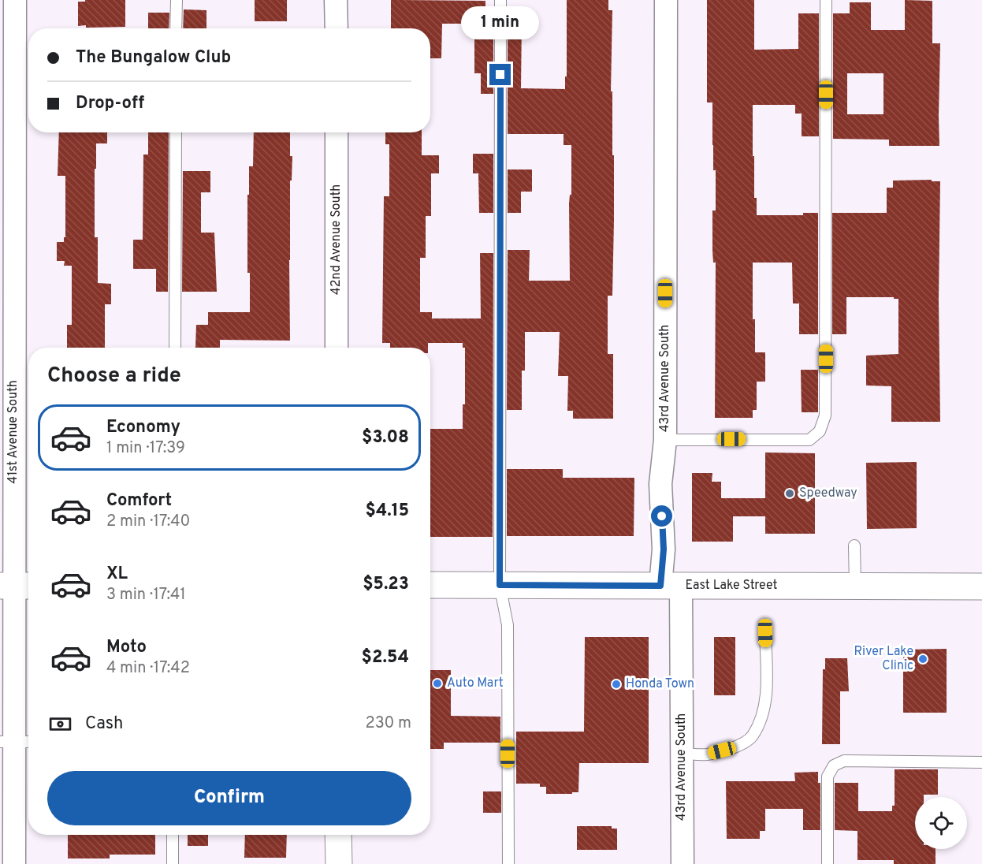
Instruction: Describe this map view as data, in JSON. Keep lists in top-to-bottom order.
{
  "streets": {
    "main road": ["East Lake Street"],
    "street": ["42nd Avenue South", "43rd Avenue South", "41st Avenue South"]
  },
  "crossings": [
    ["43rd Avenue South", "East Lake Street"]
  ],
  "places": [
    "Speedway",
    "River Lake Clinic",
    "Auto Mart",
    "Honda Town"
  ],
  "page": {
    "bubble": "1 min",
    "banner": ["The Bungalow Club", "Drop-off"],
    "heading": "Choose a ride",
    "list": [
      {
        "name": "Economy",
        "note": "1 min · 17:39",
        "value": "$3.08"
      },
      {
        "name": "Comfort",
        "note": "2 min · 17:40",
        "value": "$4.15"
      },
      {
        "name": "XL",
        "note": "3 min · 17:41",
        "value": "$5.23"
      },
      {
        "name": "Moto",
        "note": "4 min · 17:42",
        "value": "$2.54"
      }
    ],
    "pay": ["Cash", "230 m"],
    "buttons": "Confirm"
  }
}
